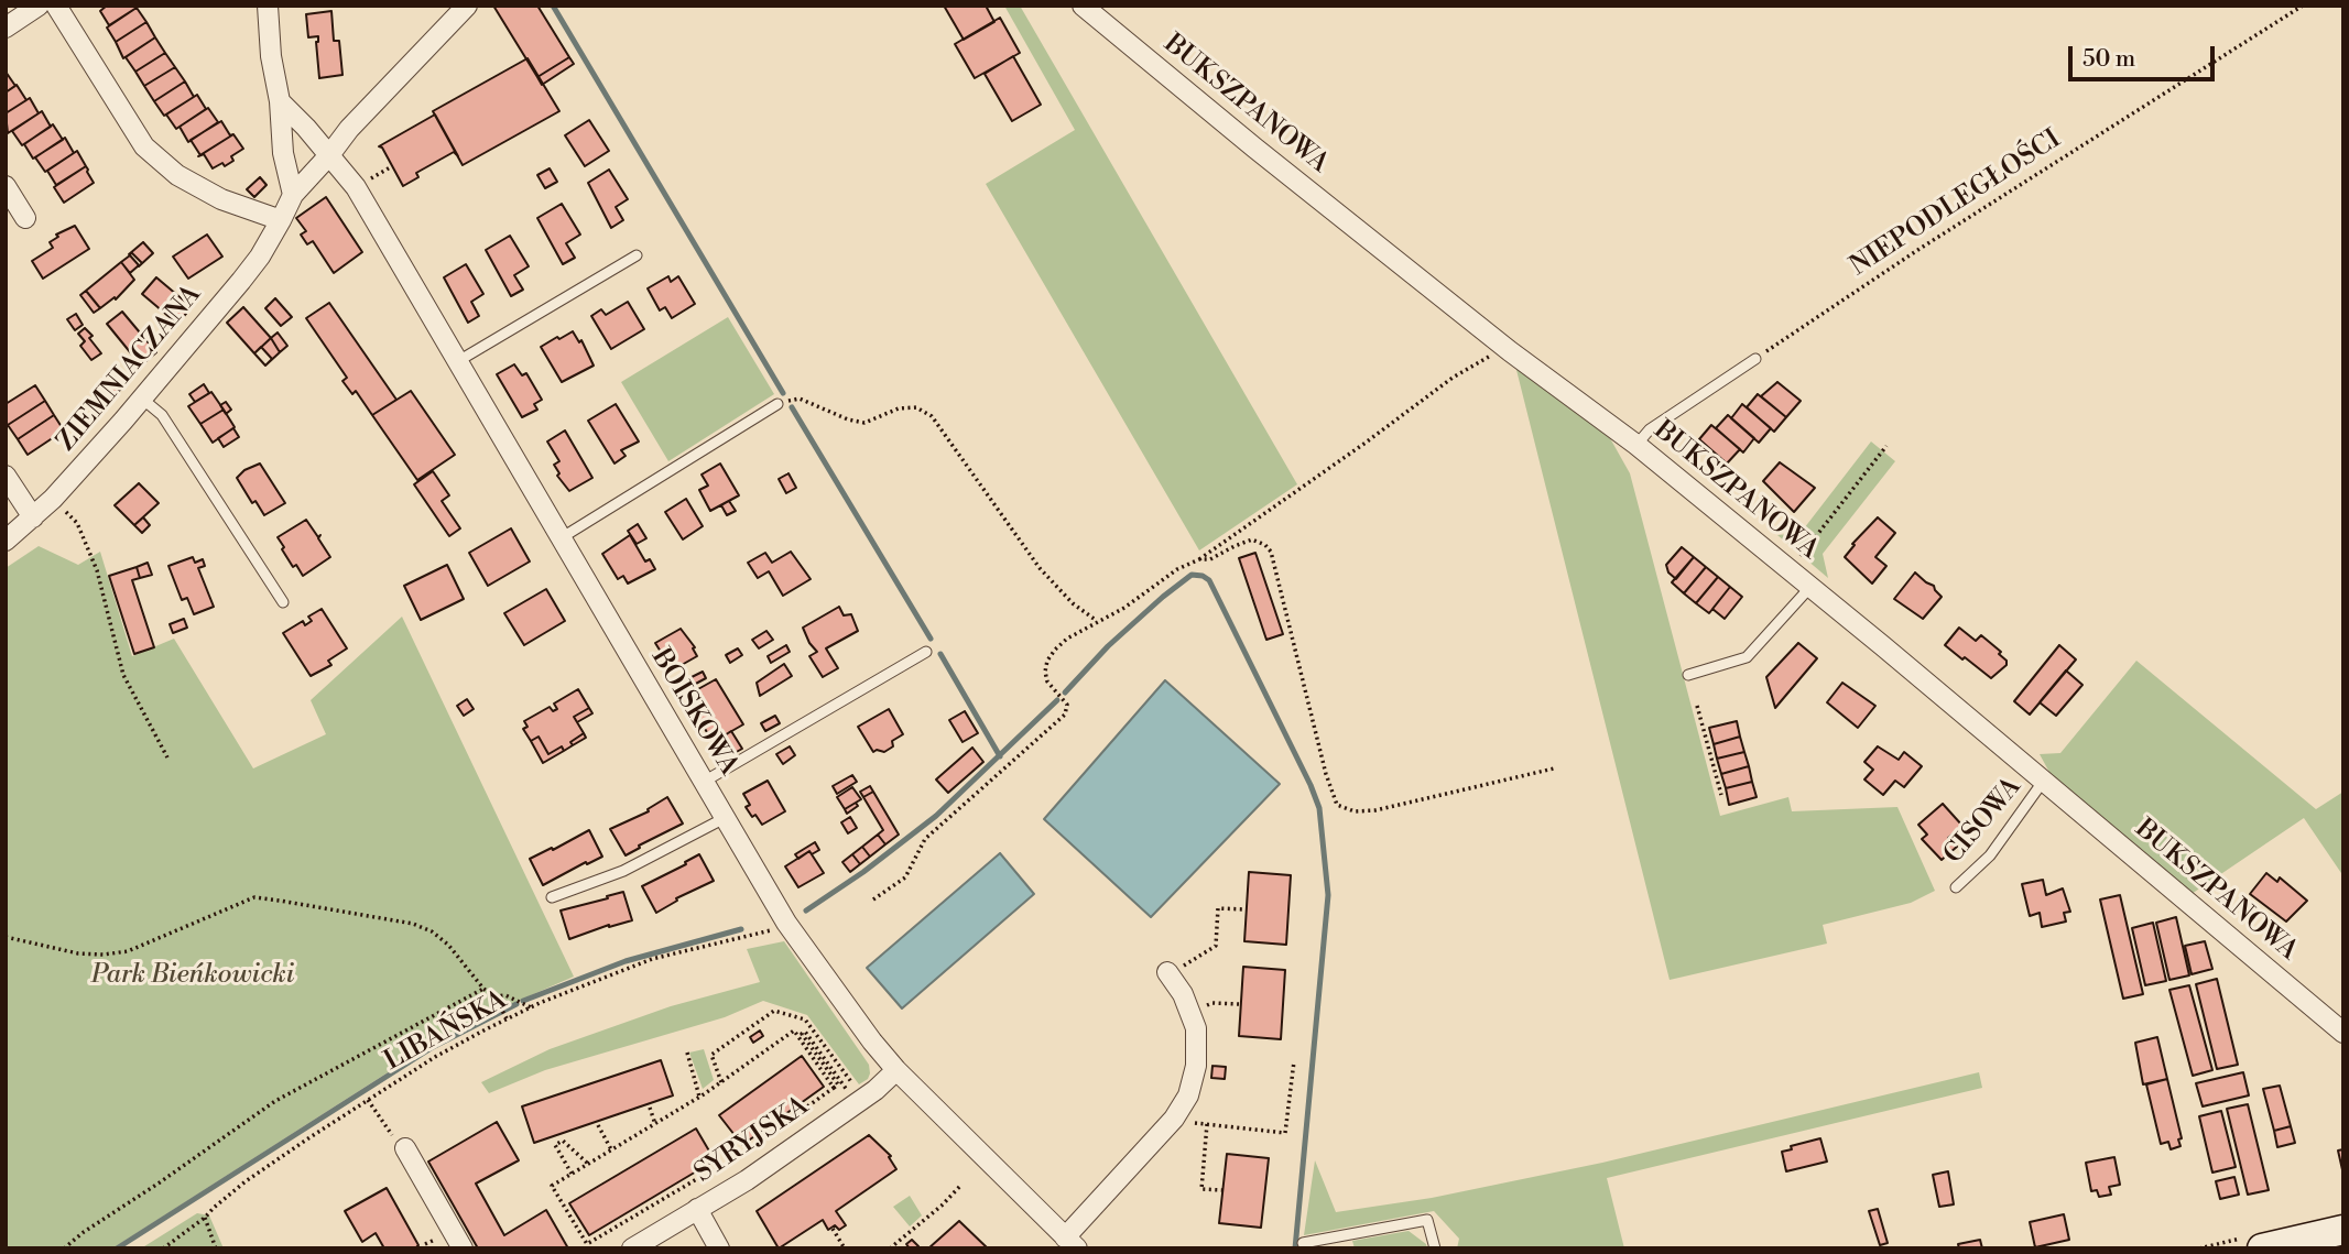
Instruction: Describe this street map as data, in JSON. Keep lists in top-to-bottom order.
{
  "streets": {
    "street": [
      "BUKSZPANOWA",
      "ZIEMNIACZANA",
      "BOISKOWA",
      "SYRYJSKA"
    ],
    "lane": ["CISOWA"],
    "path": ["NIEPODLEGŁOŚCI", "LIBAŃSKA"]
  },
  "crossings": [
    ["BUKSZPANOWA", "CISOWA"],
    ["ZIEMNIACZANA", "BOISKOWA"],
    ["BOISKOWA", "LIBAŃSKA"],
    ["BOISKOWA", "SYRYJSKA"]
  ],
  "parks": ["Park Bieńkowicki"],
  "scale_bar": "50 m"
}
